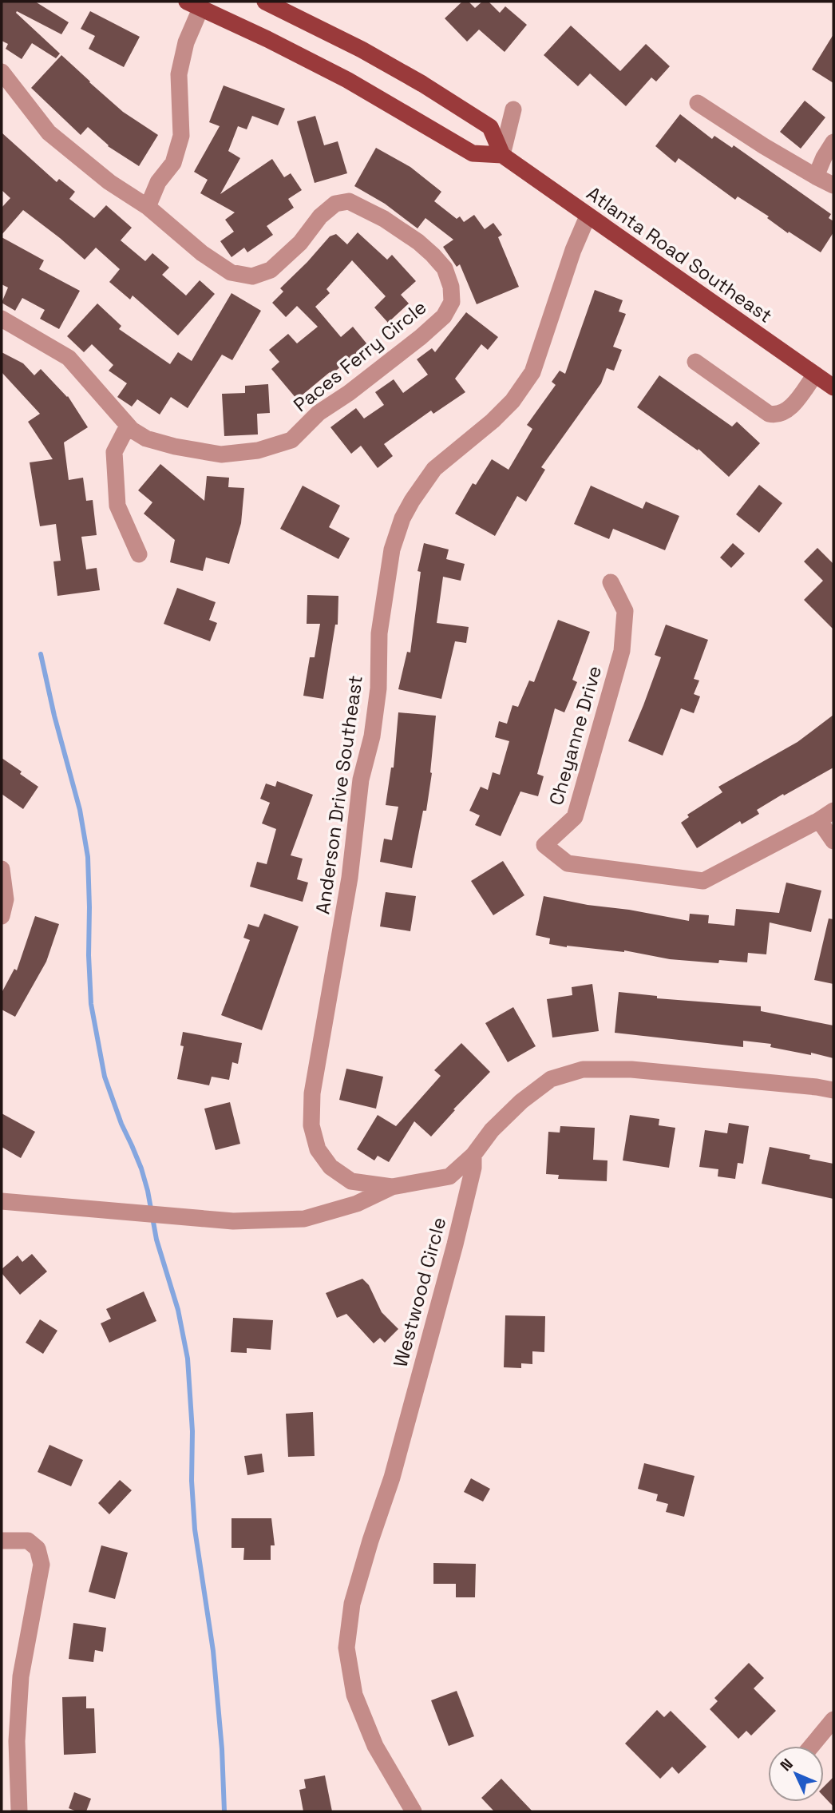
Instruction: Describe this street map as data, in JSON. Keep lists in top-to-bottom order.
{
  "streets": {
    "main road": ["Atlanta Road Southeast"],
    "street": [
      "Paces Ferry Circle",
      "Cheyanne Drive",
      "Anderson Drive Southeast",
      "Westwood Circle"
    ]
  },
  "crossings": [
    ["Atlanta Road Southeast", "Anderson Drive Southeast"],
    ["Anderson Drive Southeast", "Westwood Circle"]
  ],
  "north": "top left"
}
